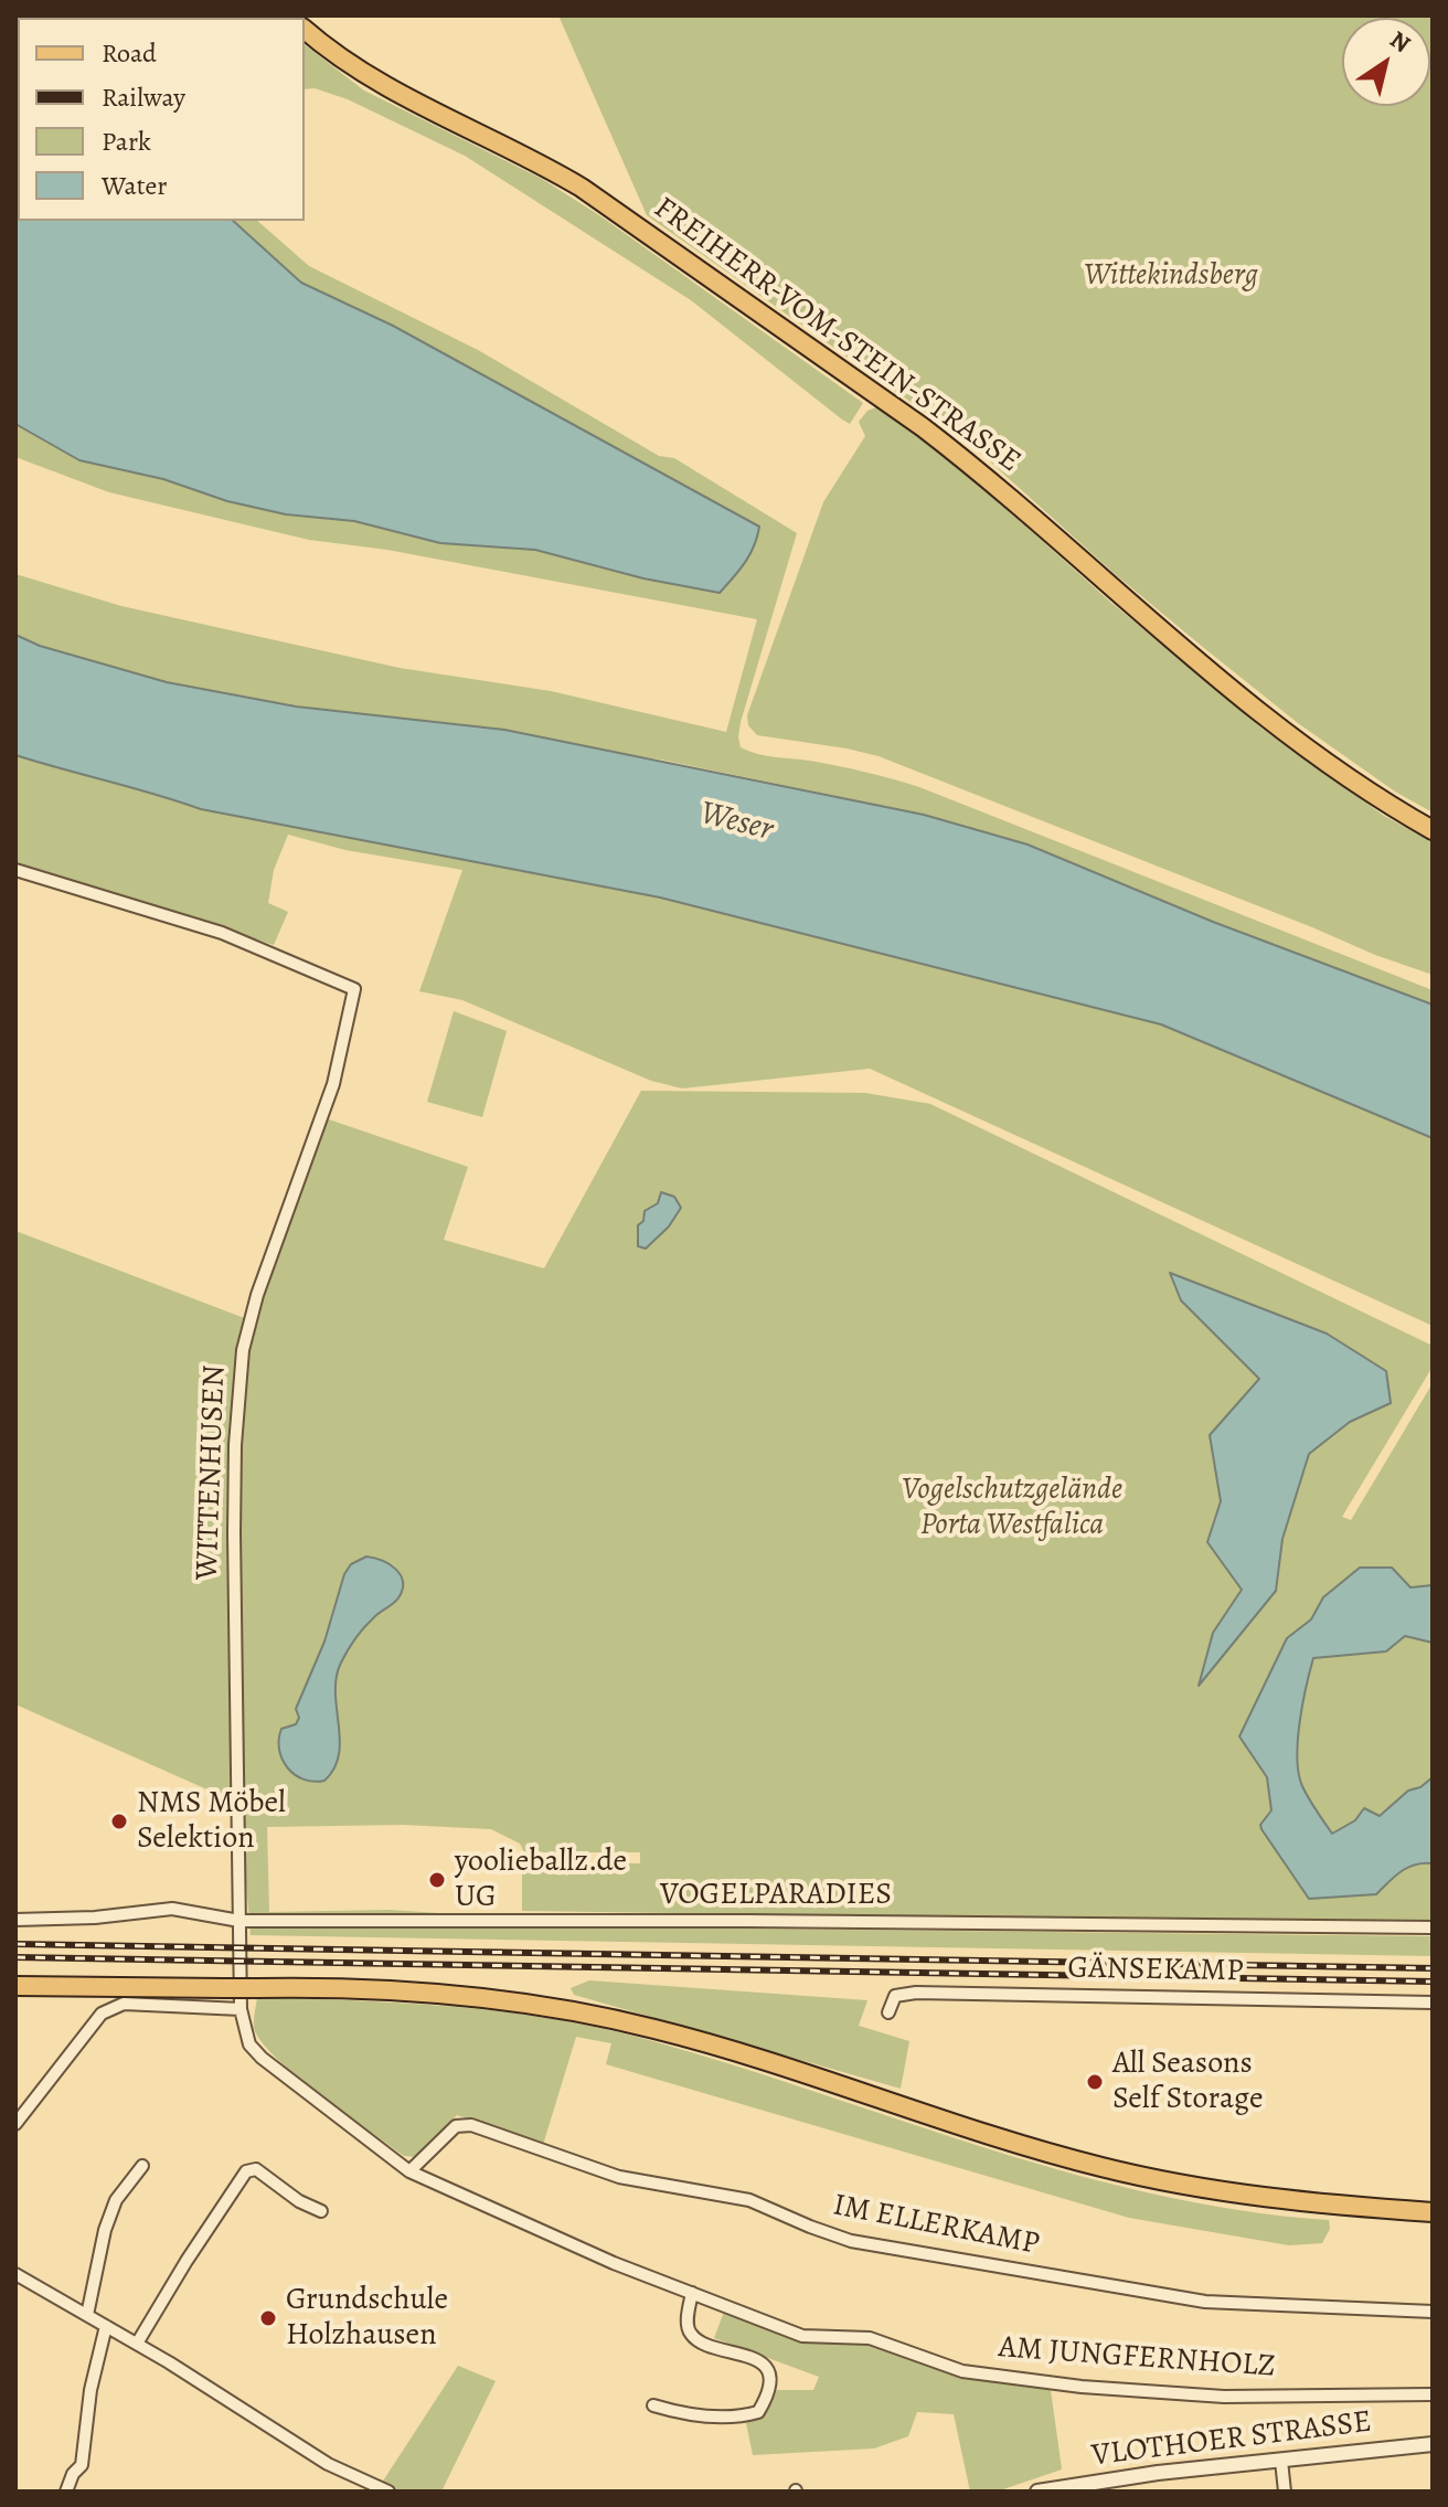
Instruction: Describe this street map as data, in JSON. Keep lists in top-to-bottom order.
{
  "streets": {
    "main road": ["FREIHERR-VOM-STEIN-STRASSE"],
    "street": [
      "WITTENHUSEN",
      "VOGELPARADIES",
      "GÄNSEKAMP",
      "IM ELLERKAMP",
      "AM JUNGFERNHOLZ",
      "VLOTHOER STRASSE"
    ]
  },
  "crossings": [
    ["WITTENHUSEN", "VOGELPARADIES"],
    ["WITTENHUSEN", "AM JUNGFERNHOLZ"],
    ["VOGELPARADIES", "AM JUNGFERNHOLZ"],
    ["IM ELLERKAMP", "AM JUNGFERNHOLZ"]
  ],
  "water": ["Weser"],
  "parks": ["Wittekindsberg", "Vogelschutzgelände Porta Westfalica"],
  "places": [
    "NMS Möbel Selektion",
    "yoolieballz.de UG",
    "All Seasons Self Storage",
    "Grundschule Holzhausen"
  ],
  "legend": [
    "Road",
    "Railway",
    "Park",
    "Water"
  ],
  "north": "top right"
}
